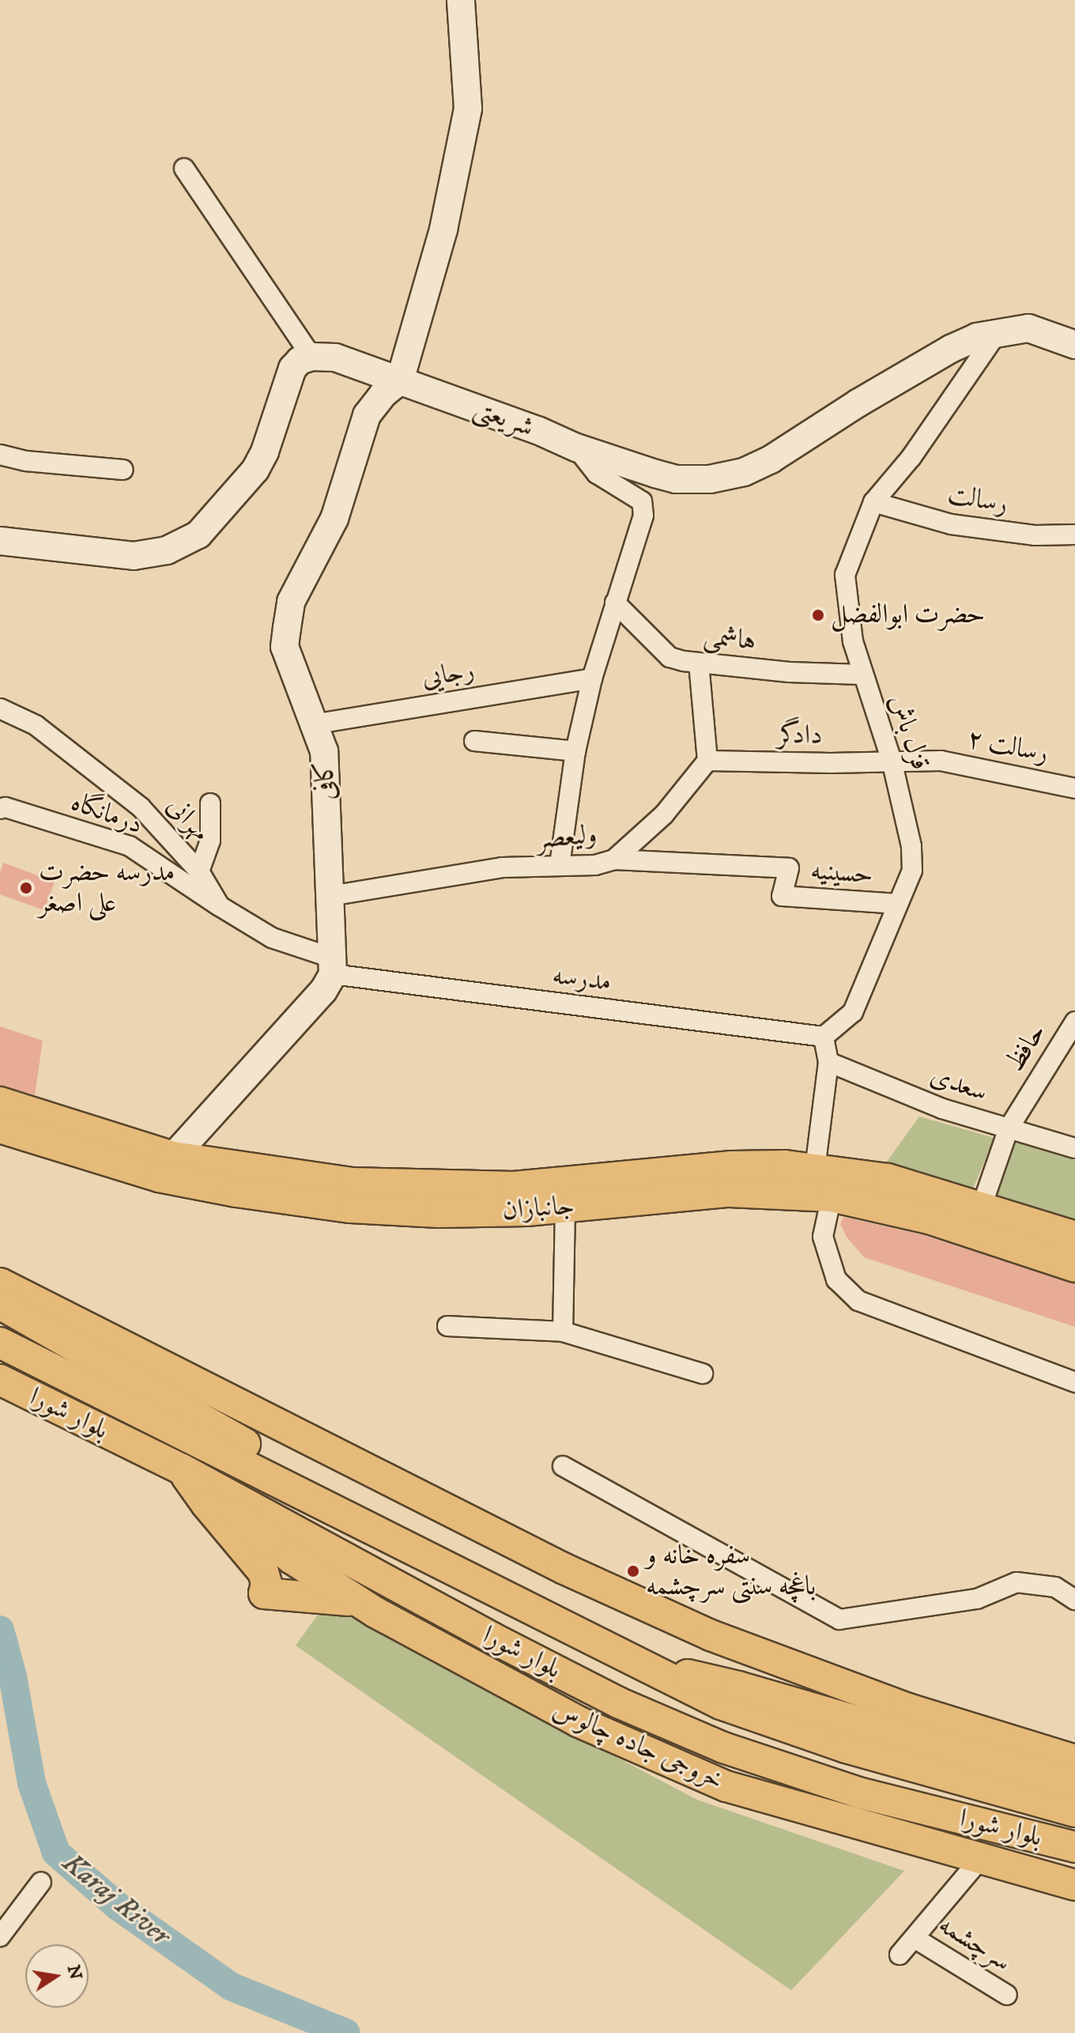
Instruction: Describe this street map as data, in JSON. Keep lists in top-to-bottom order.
{
  "streets": {
    "main road": ["جانبازان", "بلوار شورا", "خروجی جاده چالوس"],
    "street": [
      "شریعتی",
      "رسالت",
      "هاشمی",
      "رجایی",
      "قزل باش",
      "دادگر",
      "رسالت ۲",
      "کافی",
      "درمانگاه",
      "مهرانی",
      "ولیعصر",
      "حسینیه",
      "مدرسه",
      "حافظ",
      "سعدی",
      "سرچشمه"
    ]
  },
  "crossings": [
    ["شریعتی", "قزل باش"],
    ["شریعتی", "کافی"],
    ["رسالت", "قزل باش"],
    ["هاشمی", "قزل باش"],
    ["رجایی", "کافی"],
    ["قزل باش", "دادگر"],
    ["قزل باش", "رسالت ۲"],
    ["قزل باش", "حسینیه"],
    ["قزل باش", "مدرسه"],
    ["دادگر", "رسالت ۲"],
    ["دادگر", "ولیعصر"],
    ["کافی", "مهرانی"],
    ["کافی", "ولیعصر"],
    ["کافی", "مدرسه"],
    ["درمانگاه", "مهرانی"],
    ["مهرانی", "مدرسه"],
    ["ولیعصر", "حسینیه"],
    ["حافظ", "سعدی"],
    ["حافظ", "جانبازان"],
    ["بلوار شورا", "خروجی جاده چالوس"]
  ],
  "water": ["Karaj River"],
  "places": ["حضرت ابوالفضل", "مدرسه حضرت علی اصغر", "سفره خانه و باغچه سنتی سرچشمه"],
  "north": "right"
}
